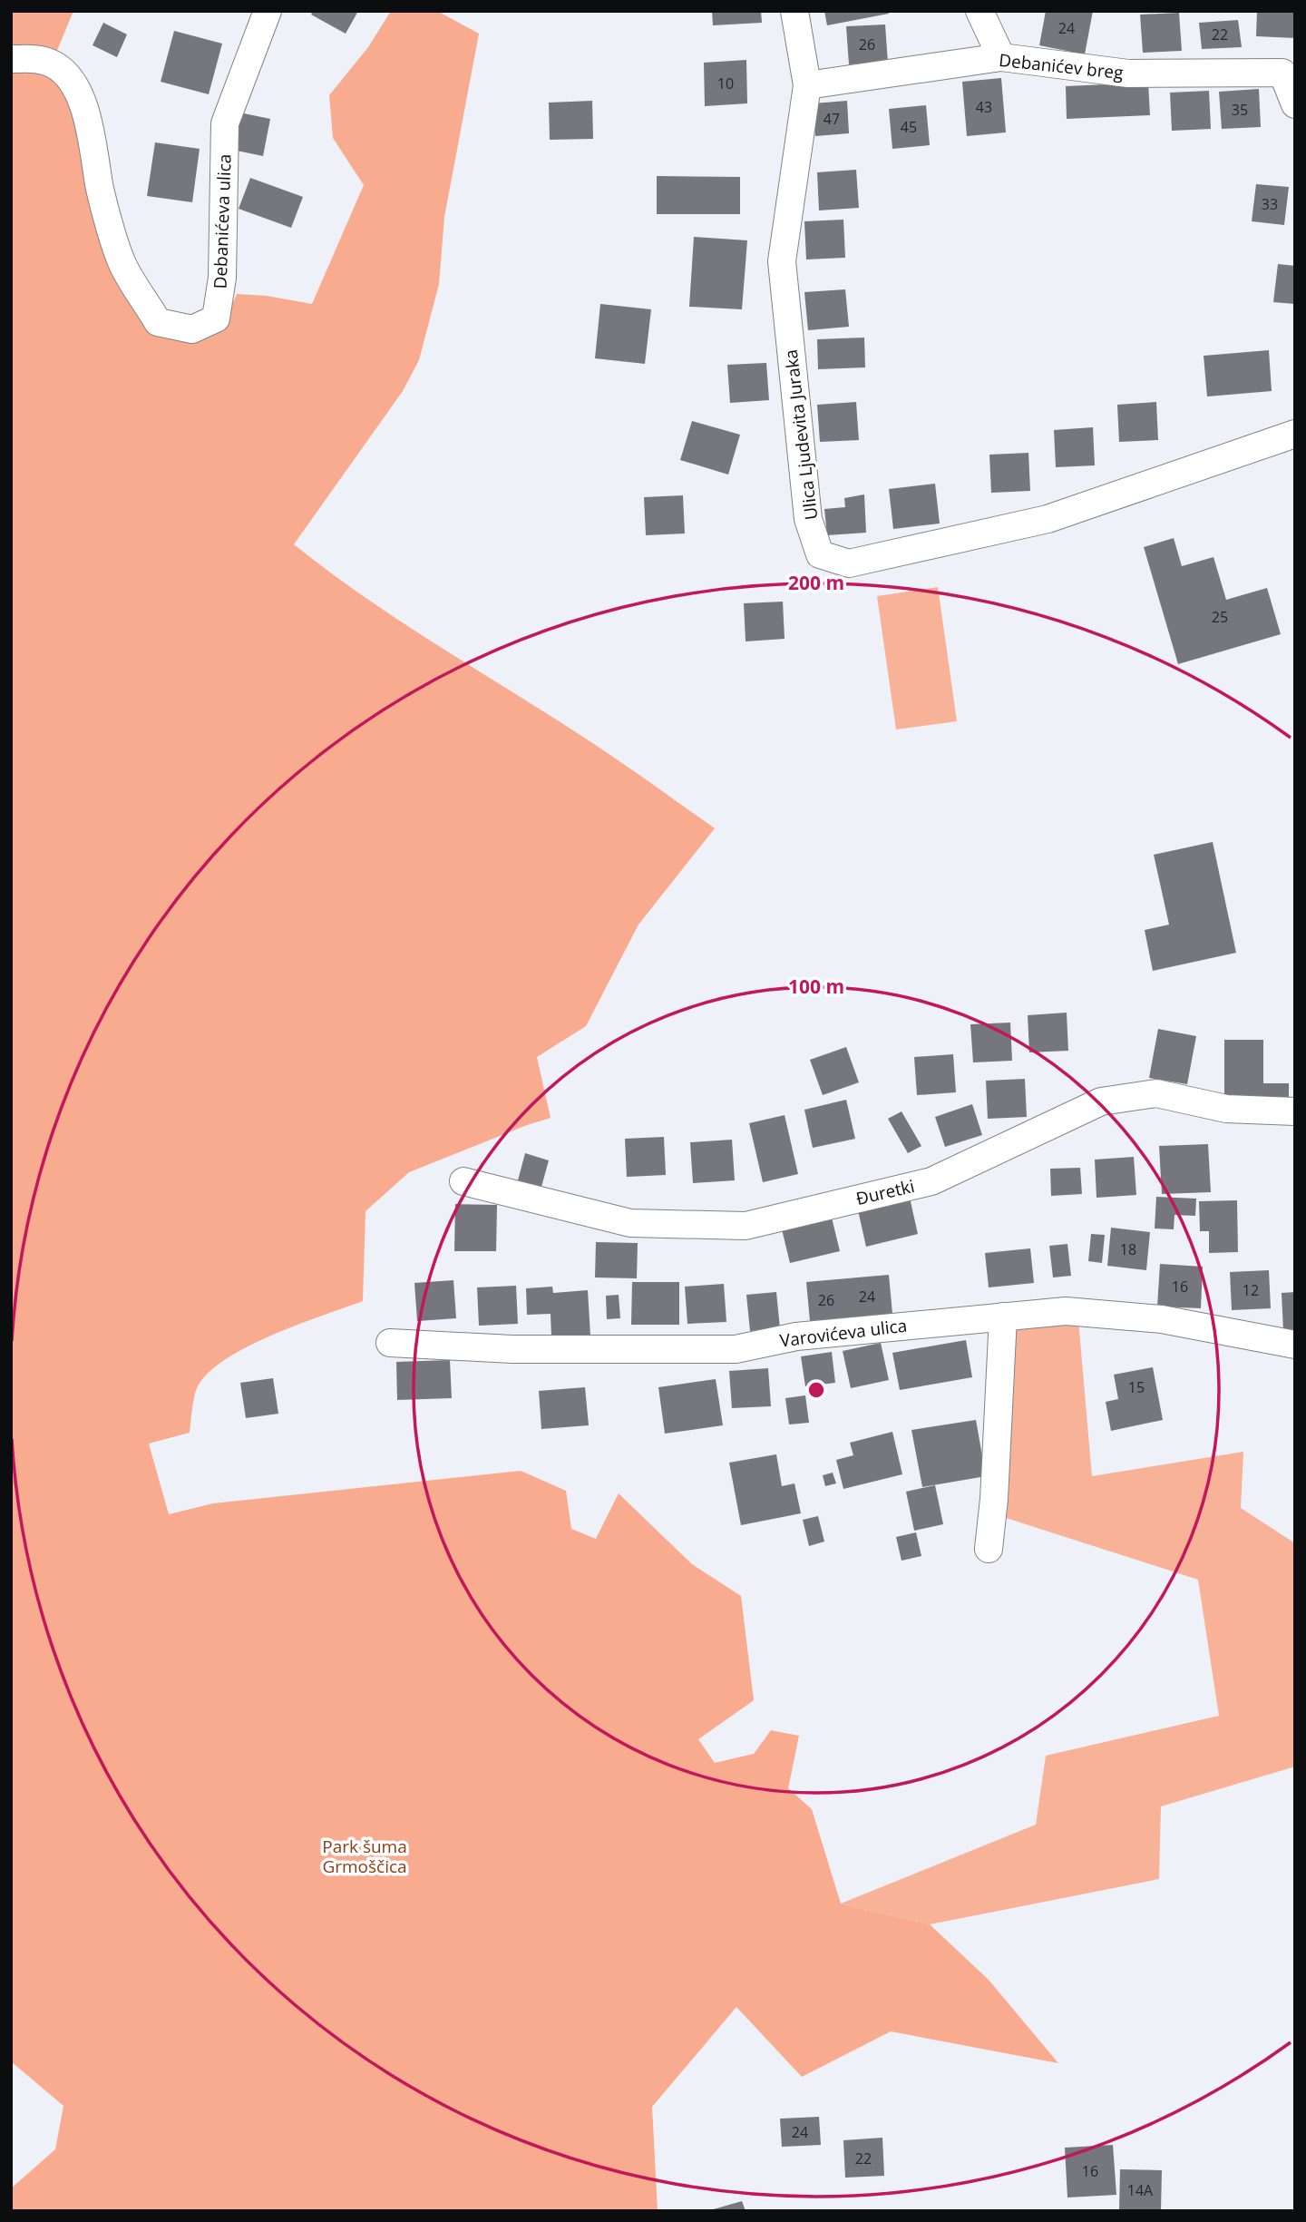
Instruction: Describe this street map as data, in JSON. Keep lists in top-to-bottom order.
{
  "streets": {
    "street": [
      "Debanićev breg",
      "Debanićeva ulica",
      "Ulica Ljudevita Juraka",
      "Đuretki",
      "Varovićeva ulica"
    ]
  },
  "crossings": [
    ["Debanićev breg", "Ulica Ljudevita Juraka"]
  ],
  "parks": ["Park šuma Grmoščica"],
  "house_numbers": [
    "24",
    "22",
    "26",
    "10",
    "43",
    "35",
    "47",
    "45",
    "33",
    "25",
    "18",
    "16",
    "12",
    "24",
    "26",
    "15",
    "24",
    "22",
    "16",
    "14A"
  ],
  "rings": ["200 m", "100 m"]
}
